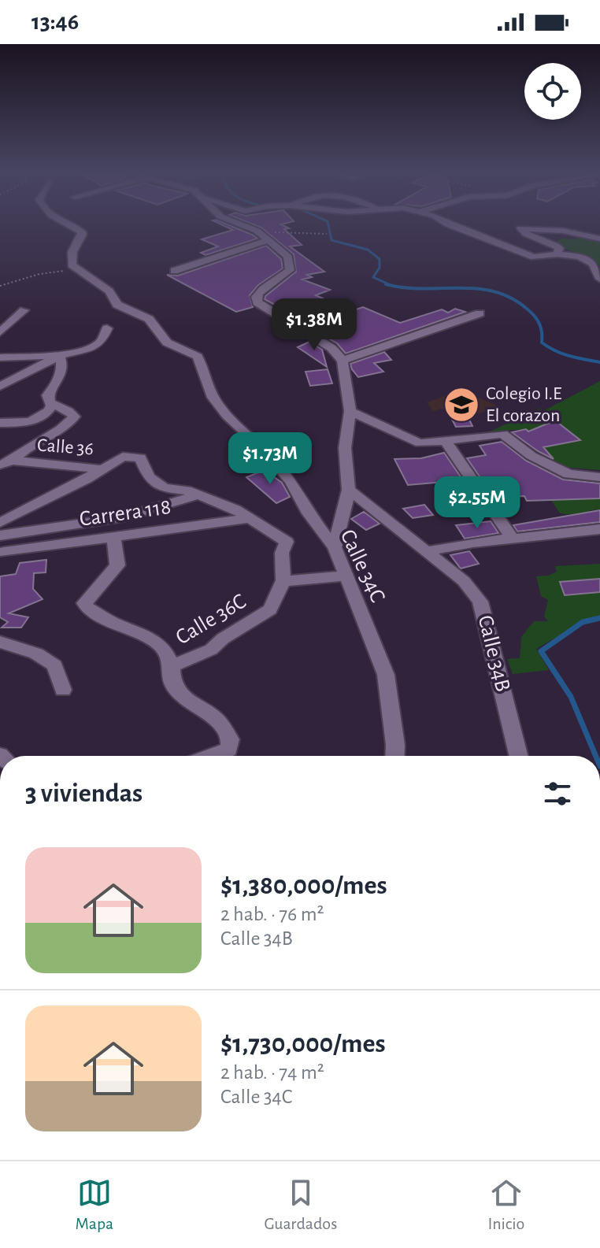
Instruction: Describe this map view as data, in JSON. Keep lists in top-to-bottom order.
{
  "streets": {
    "street": [
      "Calle 36",
      "Carrera 118",
      "Calle 34C",
      "Calle 36C",
      "Calle 34B"
    ]
  },
  "crossings": [
    ["Calle 36", "Calle 36C"],
    ["Carrera 118", "Calle 36C"]
  ],
  "places": {
    "school or university": ["Colegio I.E El corazon"]
  },
  "page": {
    "status": "13:46",
    "price": ["$1.38M", "$1.73M", "$2.55M"],
    "heading": "3 viviendas",
    "list": [
      {
        "name": "$1,380,000/mes",
        "note": "2 hab. · 76 m² · Calle 34B"
      },
      {
        "name": "$1,730,000/mes",
        "note": "2 hab. · 74 m² · Calle 34C"
      }
    ],
    "tabs": ["Mapa", "Guardados", "Inicio"]
  }
}
